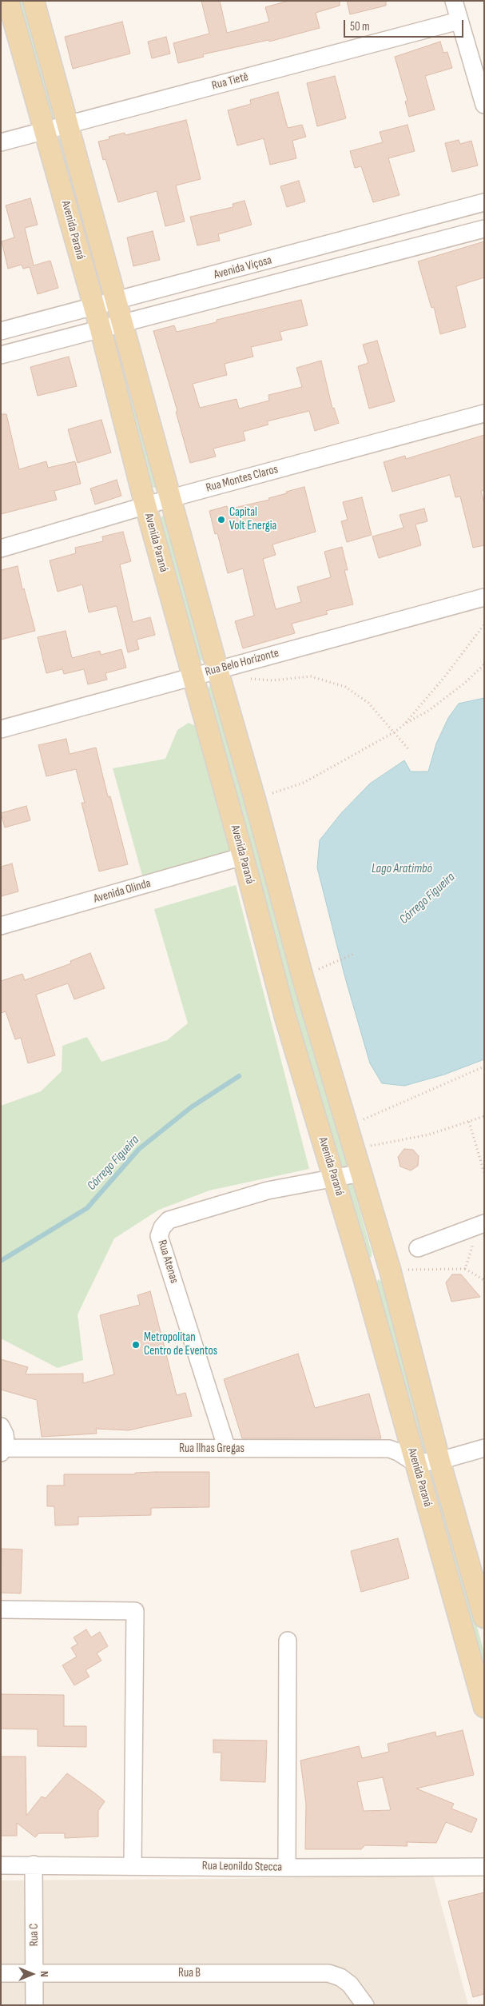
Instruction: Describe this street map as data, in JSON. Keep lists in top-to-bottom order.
{
  "streets": {
    "main road": ["Avenida Paraná"],
    "street": [
      "Rua Tietê",
      "Avenida Viçosa",
      "Rua Montes Claros",
      "Rua Belo Horizonte",
      "Avenida Olinda",
      "Rua Atenas",
      "Rua Ilhas Gregas",
      "Rua Leonildo Stecca",
      "Rua C",
      "Rua B"
    ]
  },
  "crossings": [
    ["Rua Tietê", "Avenida Paraná"],
    ["Avenida Paraná", "Avenida Viçosa"],
    ["Avenida Paraná", "Rua Montes Claros"],
    ["Avenida Paraná", "Rua Belo Horizonte"],
    ["Avenida Paraná", "Avenida Olinda"],
    ["Avenida Paraná", "Rua Atenas"],
    ["Avenida Paraná", "Rua Ilhas Gregas"],
    ["Rua Atenas", "Rua Ilhas Gregas"],
    ["Rua Leonildo Stecca", "Rua C"],
    ["Rua C", "Rua B"]
  ],
  "water": ["Lago Aratimbó", "Córrego Figueira"],
  "places": ["Capital Volt Energia", "Metropolitan Centro de Eventos"],
  "scale_bar": "50 m",
  "north": "right"
}
